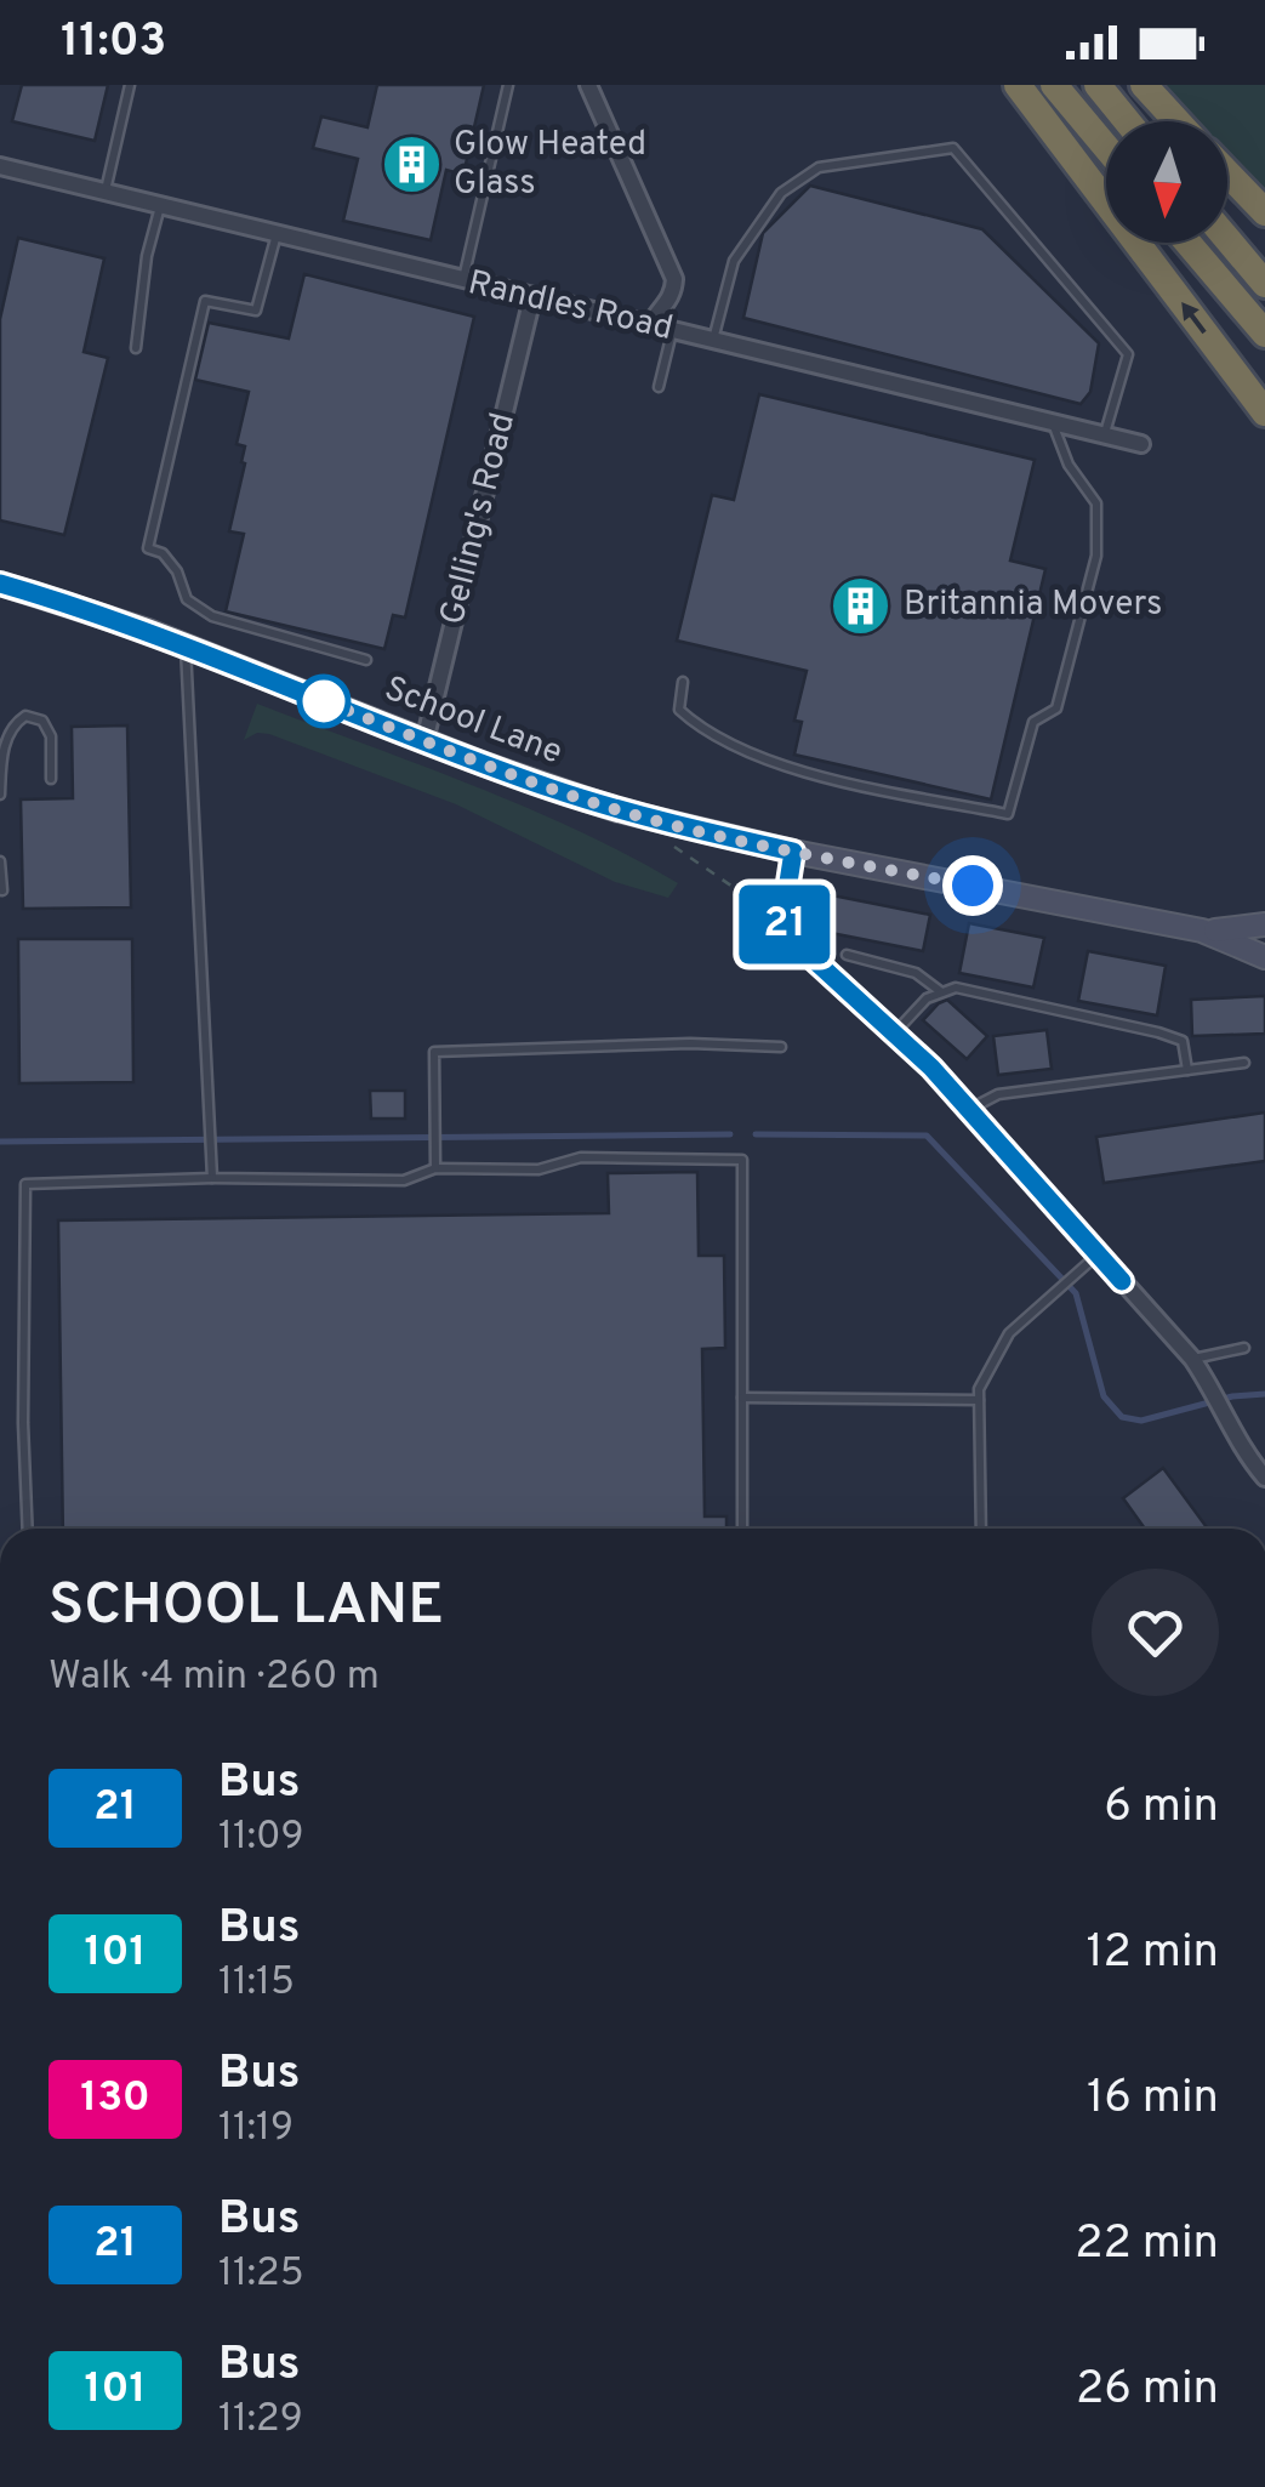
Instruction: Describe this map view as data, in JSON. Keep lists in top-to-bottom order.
{
  "streets": {
    "main road": ["School Lane"],
    "street": ["Randles Road", "Gelling's Road"]
  },
  "crossings": [
    ["Randles Road", "Gelling's Road"],
    ["Gelling's Road", "School Lane"]
  ],
  "places": {
    "building": ["Glow Heated Glass", "Britannia Movers"]
  },
  "lines": ["bus line 21"],
  "north": "bottom",
  "page": {
    "status": "11:03",
    "on_map": "21",
    "heading": ["SCHOOL LANE", "Walk · 4 min · 260 m"],
    "list": [
      {
        "mark": "21",
        "name": "Bus",
        "note": "11:09",
        "value": "6 min"
      },
      {
        "mark": "101",
        "name": "Bus",
        "note": "11:15",
        "value": "12 min"
      },
      {
        "mark": "130",
        "name": "Bus",
        "note": "11:19",
        "value": "16 min"
      },
      {
        "mark": "21",
        "name": "Bus",
        "note": "11:25",
        "value": "22 min"
      },
      {
        "mark": "101",
        "name": "Bus",
        "note": "11:29",
        "value": "26 min"
      }
    ]
  }
}
